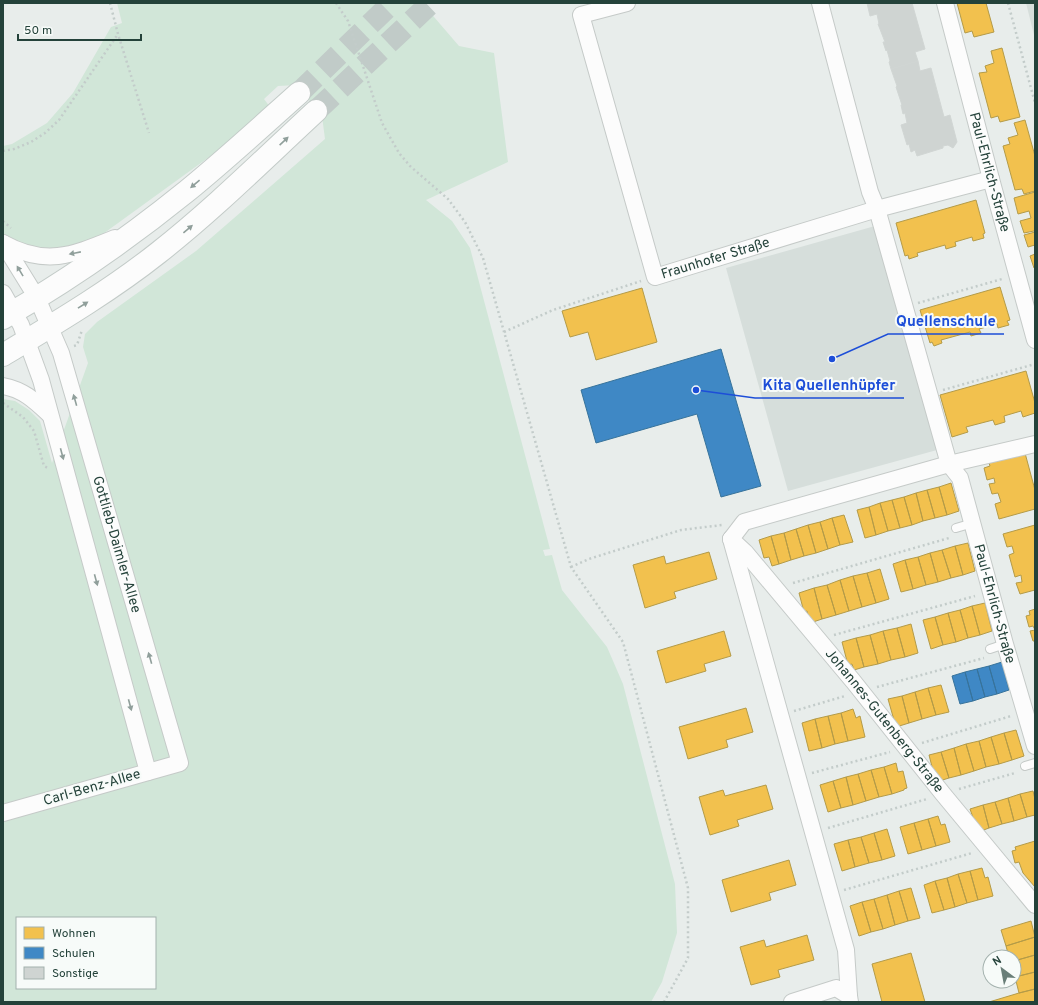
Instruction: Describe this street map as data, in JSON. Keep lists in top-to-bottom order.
{
  "streets": {
    "street": [
      "Paul-Ehrlich-Straße",
      "Fraunhofer Straße",
      "Gottlieb-Daimler-Allee",
      "Johannes-Gutenberg-Straße",
      "Carl-Benz-Allee"
    ]
  },
  "crossings": [
    ["Paul-Ehrlich-Straße", "Fraunhofer Straße"],
    ["Gottlieb-Daimler-Allee", "Carl-Benz-Allee"]
  ],
  "places": ["Quellenschule", "Kita Quellenhüpfer"],
  "legend": ["Wohnen", "Schulen", "Sonstige"],
  "scale_bar": "50 m",
  "north": "top left"
}
